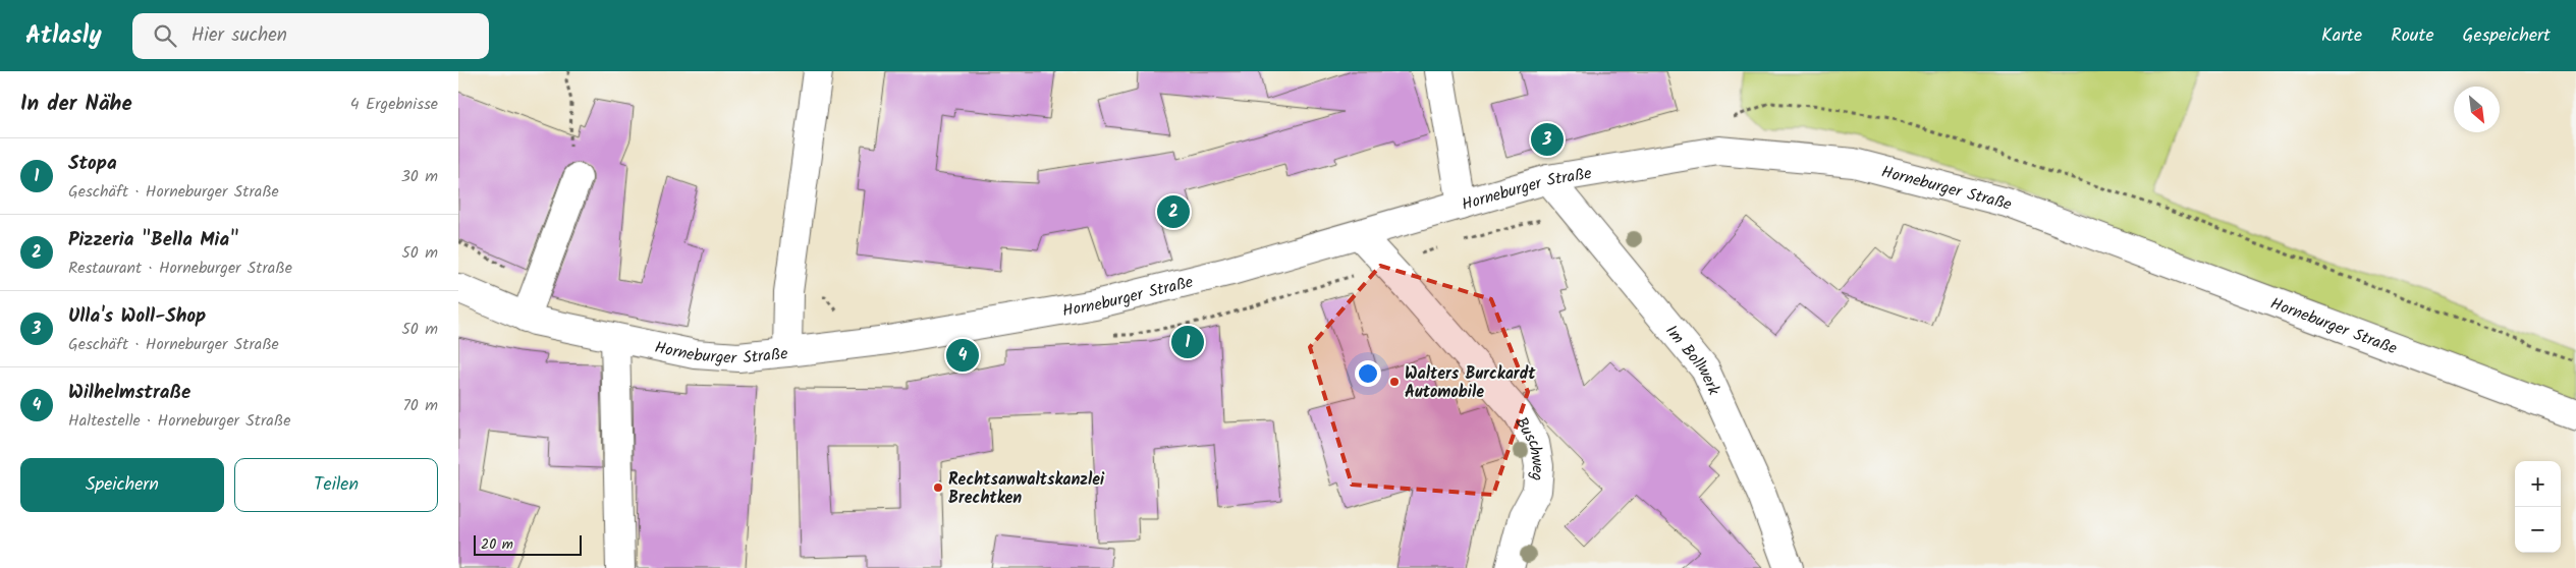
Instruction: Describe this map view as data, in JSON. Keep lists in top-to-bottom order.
{
  "streets": {
    "street": ["Horneburger Straße", "Im Bollwerk", "Buschweg"]
  },
  "crossings": [
    ["Horneburger Straße", "Im Bollwerk"],
    ["Horneburger Straße", "Buschweg"]
  ],
  "places": ["Walters Burckardt Automobile", "Rechtsanwaltskanzlei Brechtken"],
  "scale_bar": "20 m",
  "north": "bottom right",
  "page": {
    "header": "Atlasly",
    "search": "Hier suchen",
    "nav": ["Karte", "Route", "Gespeichert"],
    "heading": ["In der Nähe", "4 Ergebnisse"],
    "pins": [
      "3",
      "2",
      "1",
      "4"
    ],
    "list": [
      {
        "mark": "1",
        "name": "Stopa",
        "note": "Geschäft · Horneburger Straße",
        "value": "30 m"
      },
      {
        "mark": "2",
        "name": "Pizzeria \"Bella Mia\"",
        "note": "Restaurant · Horneburger Straße",
        "value": "50 m"
      },
      {
        "mark": "3",
        "name": "Ulla's Woll-Shop",
        "note": "Geschäft · Horneburger Straße",
        "value": "50 m"
      },
      {
        "mark": "4",
        "name": "Wilhelmstraße",
        "note": "Haltestelle · Horneburger Straße",
        "value": "70 m"
      }
    ],
    "buttons": ["Speichern", "Teilen"],
    "map_buttons": ["+", "−"],
    "scale": "20 m"
  }
}
